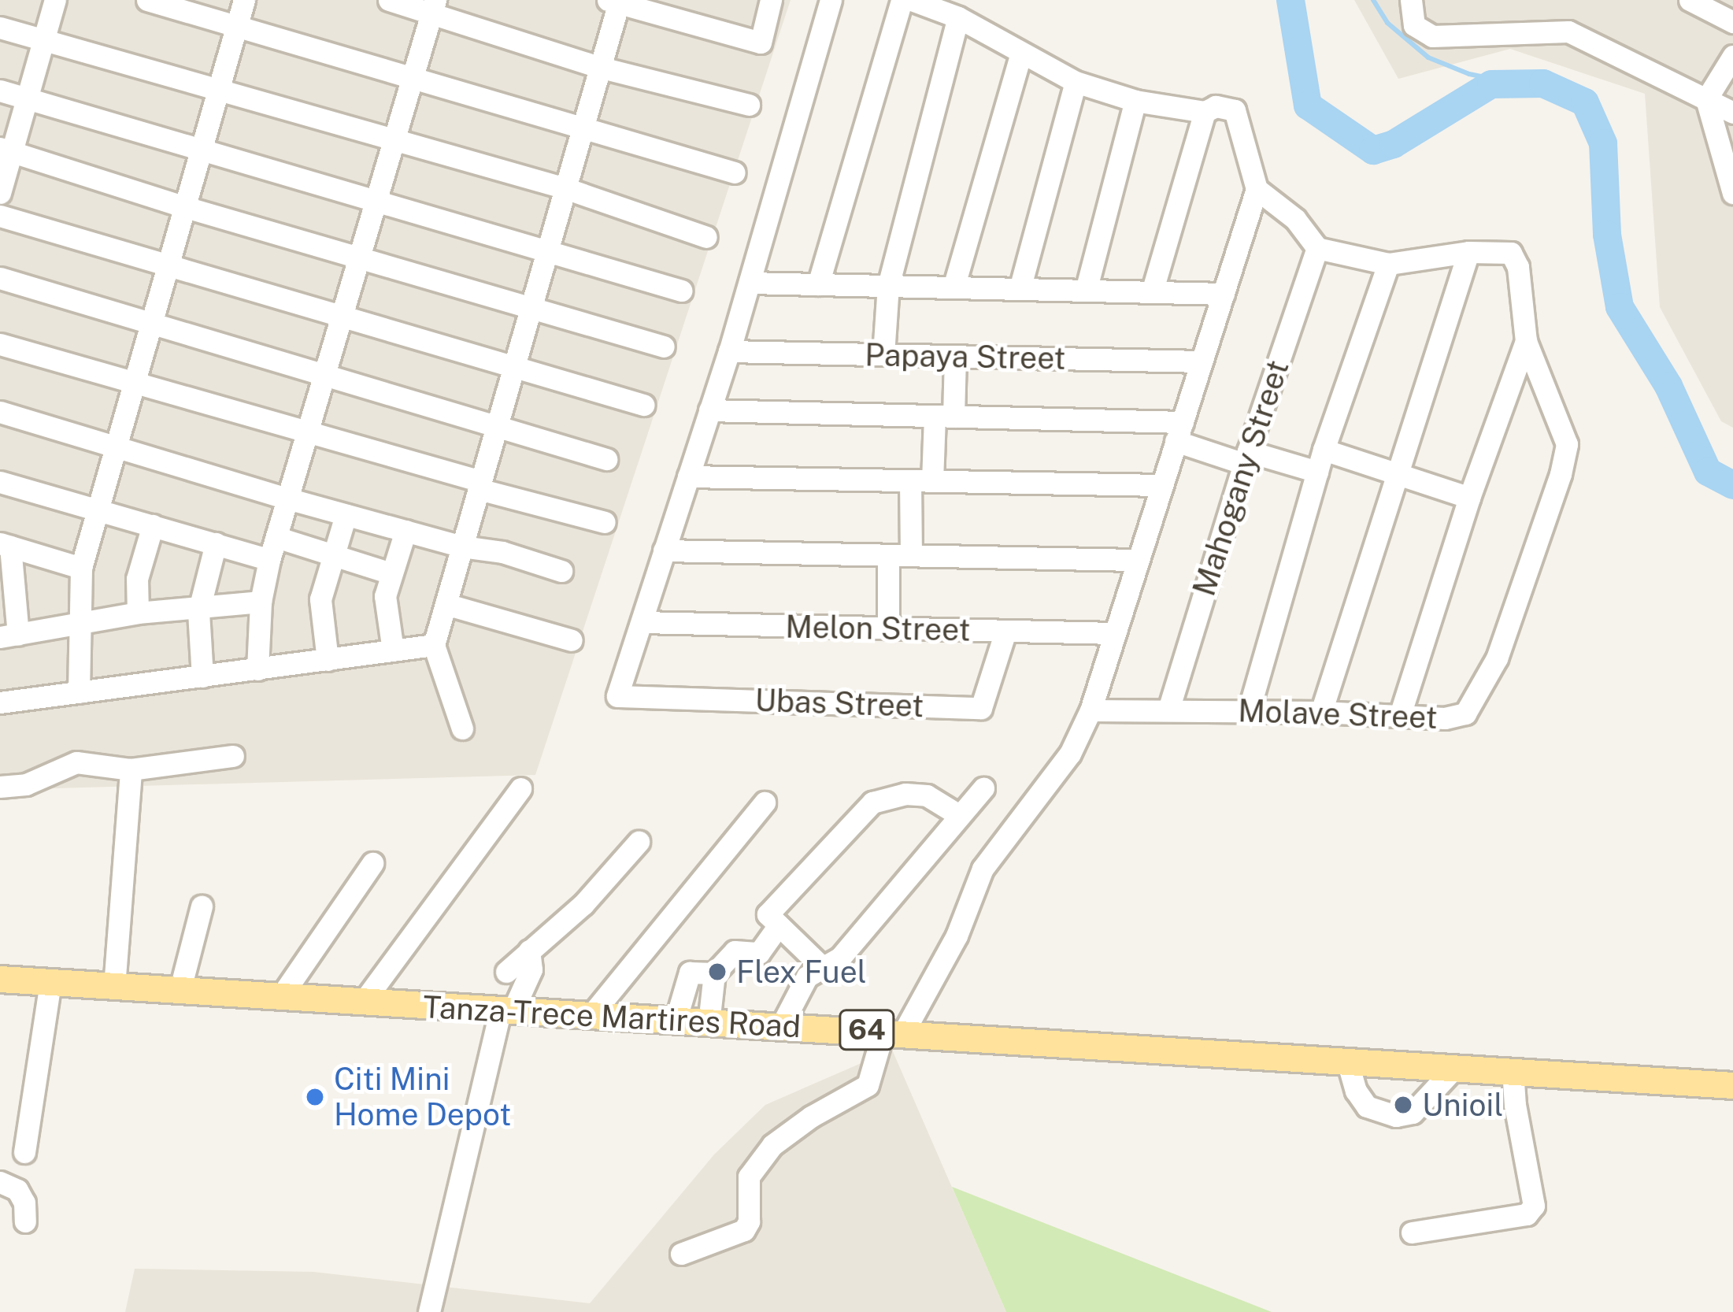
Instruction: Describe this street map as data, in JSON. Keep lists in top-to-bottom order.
{
  "streets": {
    "main road": ["Tanza-Trece Martires Road", "64"],
    "street": [
      "Papaya Street",
      "Mahogany Street",
      "Melon Street",
      "Ubas Street",
      "Molave Street"
    ]
  },
  "crossings": [
    ["Mahogany Street", "Molave Street"],
    ["Melon Street", "Ubas Street"]
  ],
  "places": ["Flex Fuel", "Citi Mini Home Depot", "Unioil"]
}
